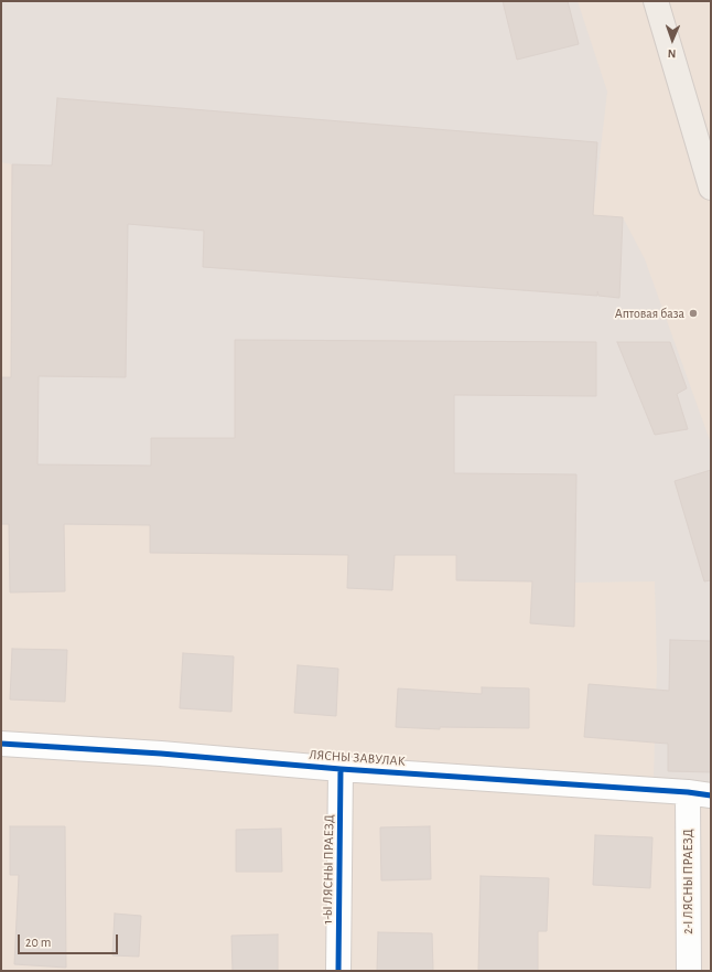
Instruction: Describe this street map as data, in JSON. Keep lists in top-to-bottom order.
{
  "streets": {
    "street": ["ЛЯСНЫ ЗАВУЛАК", "1-Ы ЛЯСНЫ ПРАЕЗД", "2-І ЛЯСНЫ ПРАЕЗД"]
  },
  "crossings": [
    ["ЛЯСНЫ ЗАВУЛАК", "1-Ы ЛЯСНЫ ПРАЕЗД"],
    ["ЛЯСНЫ ЗАВУЛАК", "2-І ЛЯСНЫ ПРАЕЗД"]
  ],
  "places": ["Аптовая база"],
  "scale_bar": "20 m",
  "north": "bottom"
}
